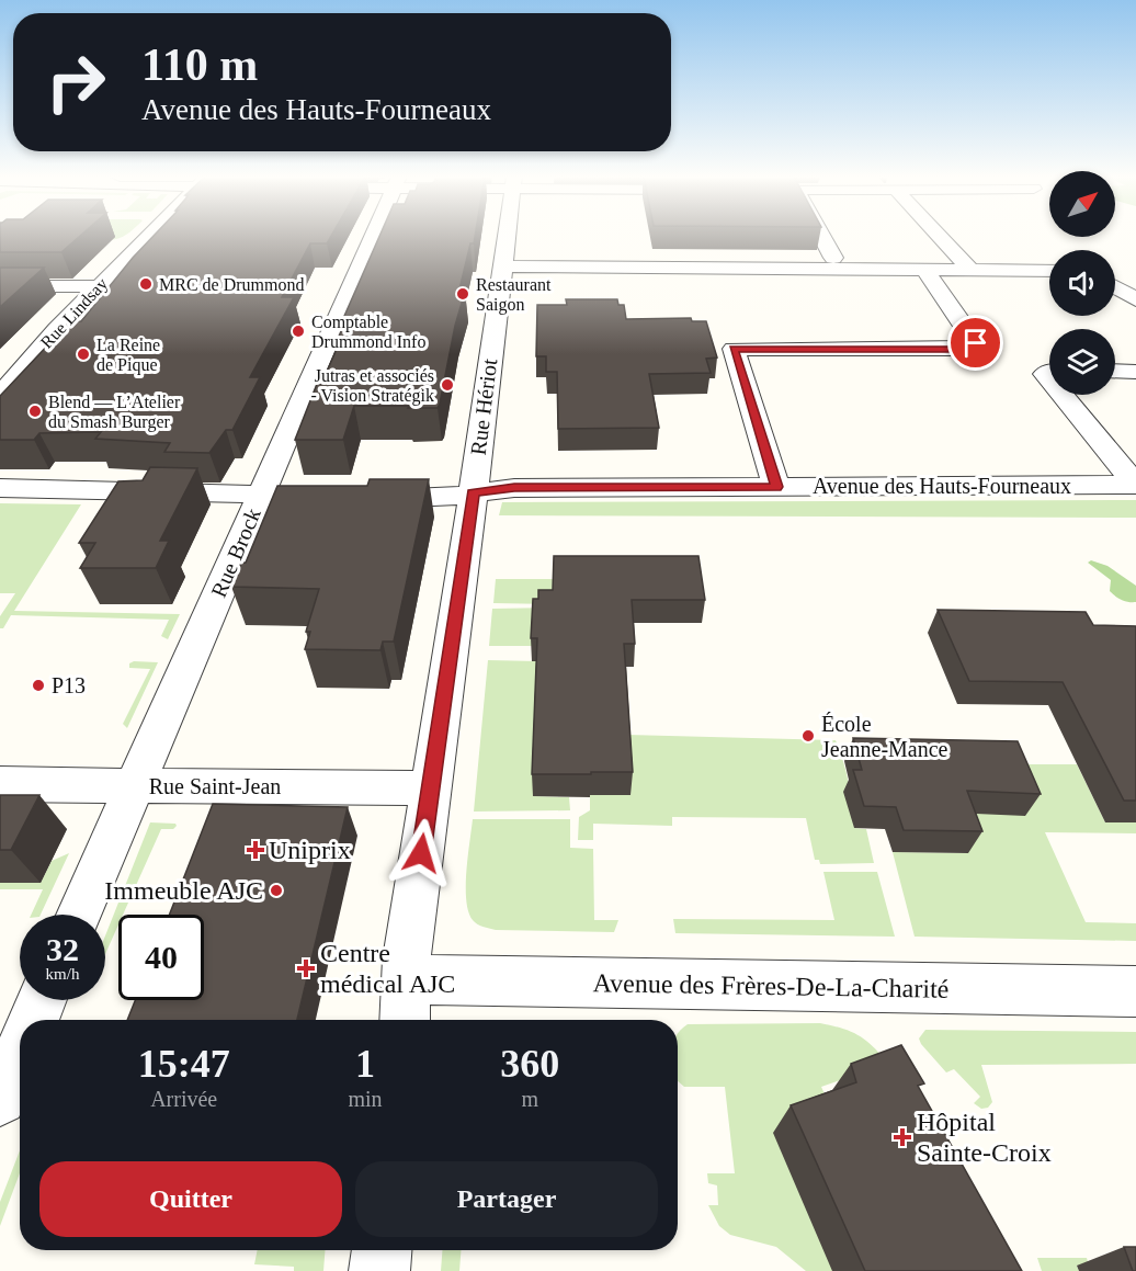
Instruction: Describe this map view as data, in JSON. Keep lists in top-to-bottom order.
{
  "streets": {
    "street": [
      "Rue Lindsay",
      "Rue Hériot",
      "Avenue des Hauts-Fourneaux",
      "Rue Brock",
      "Rue Saint-Jean",
      "Avenue des Frères-De-La-Charité"
    ]
  },
  "crossings": [
    ["Rue Hériot", "Avenue des Hauts-Fourneaux"],
    ["Rue Hériot", "Rue Saint-Jean"],
    ["Rue Hériot", "Avenue des Frères-De-La-Charité"],
    ["Avenue des Hauts-Fourneaux", "Rue Brock"],
    ["Rue Brock", "Rue Saint-Jean"]
  ],
  "places": {
    "other": [
      "MRC de Drummond",
      "Restaurant Saigon",
      "Comptable Drummond Info",
      "La Reine de Pique",
      "Jutras et associés - Vision Stratégik",
      "Blend — L’Atelier du Smash Burger",
      "P13",
      "École Jeanne-Mance",
      "Immeuble AJC"
    ],
    "health": ["Uniprix", "Centre médical AJC", "Hôpital Sainte-Croix"]
  },
  "north": "top right",
  "page": {
    "turn": ["110 m", "Avenue des Hauts-Fourneaux"],
    "speed": "32 km/h",
    "limit": "40",
    "eta": [
      "15:47",
      "Arrivée",
      "1",
      "min",
      "360",
      "m"
    ],
    "buttons": ["Quitter", "Partager"]
  }
}
